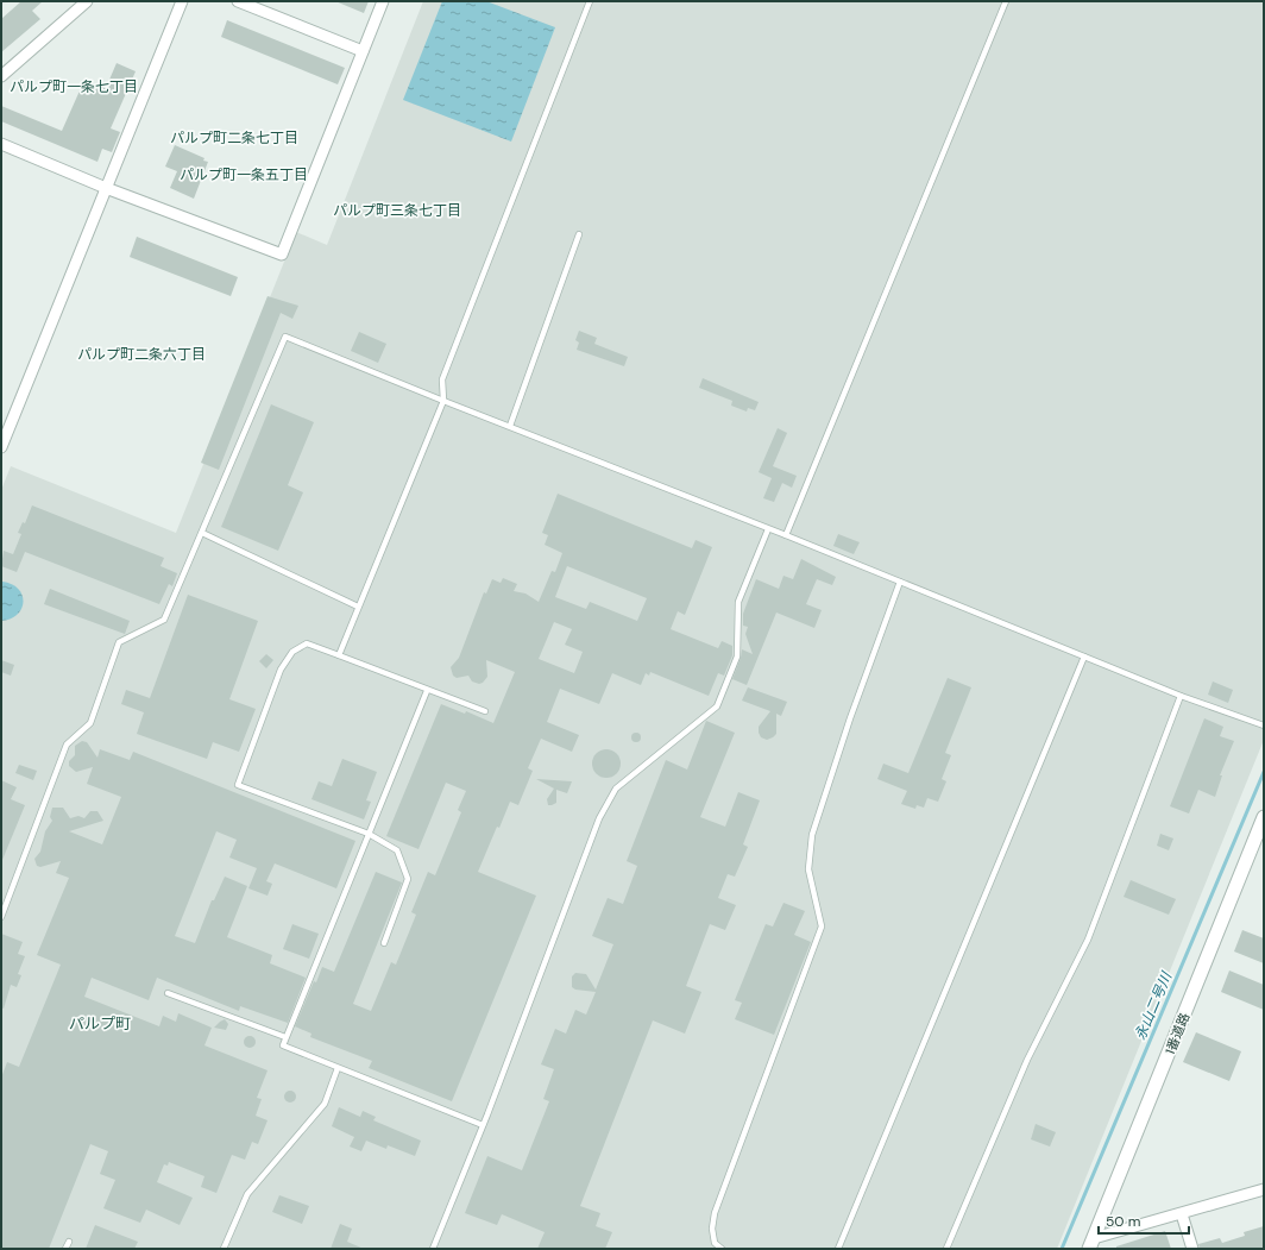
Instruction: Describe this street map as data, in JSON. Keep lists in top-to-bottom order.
{
  "streets": {
    "street": ["1番道路"]
  },
  "districts": [
    "パルプ町一条七丁目",
    "パルプ町二条七丁目",
    "パルプ町一条五丁目",
    "パルプ町三条七丁目",
    "パルプ町二条六丁目",
    "パルプ町"
  ],
  "water": ["永山二号川"],
  "scale_bar": "50 m"
}
